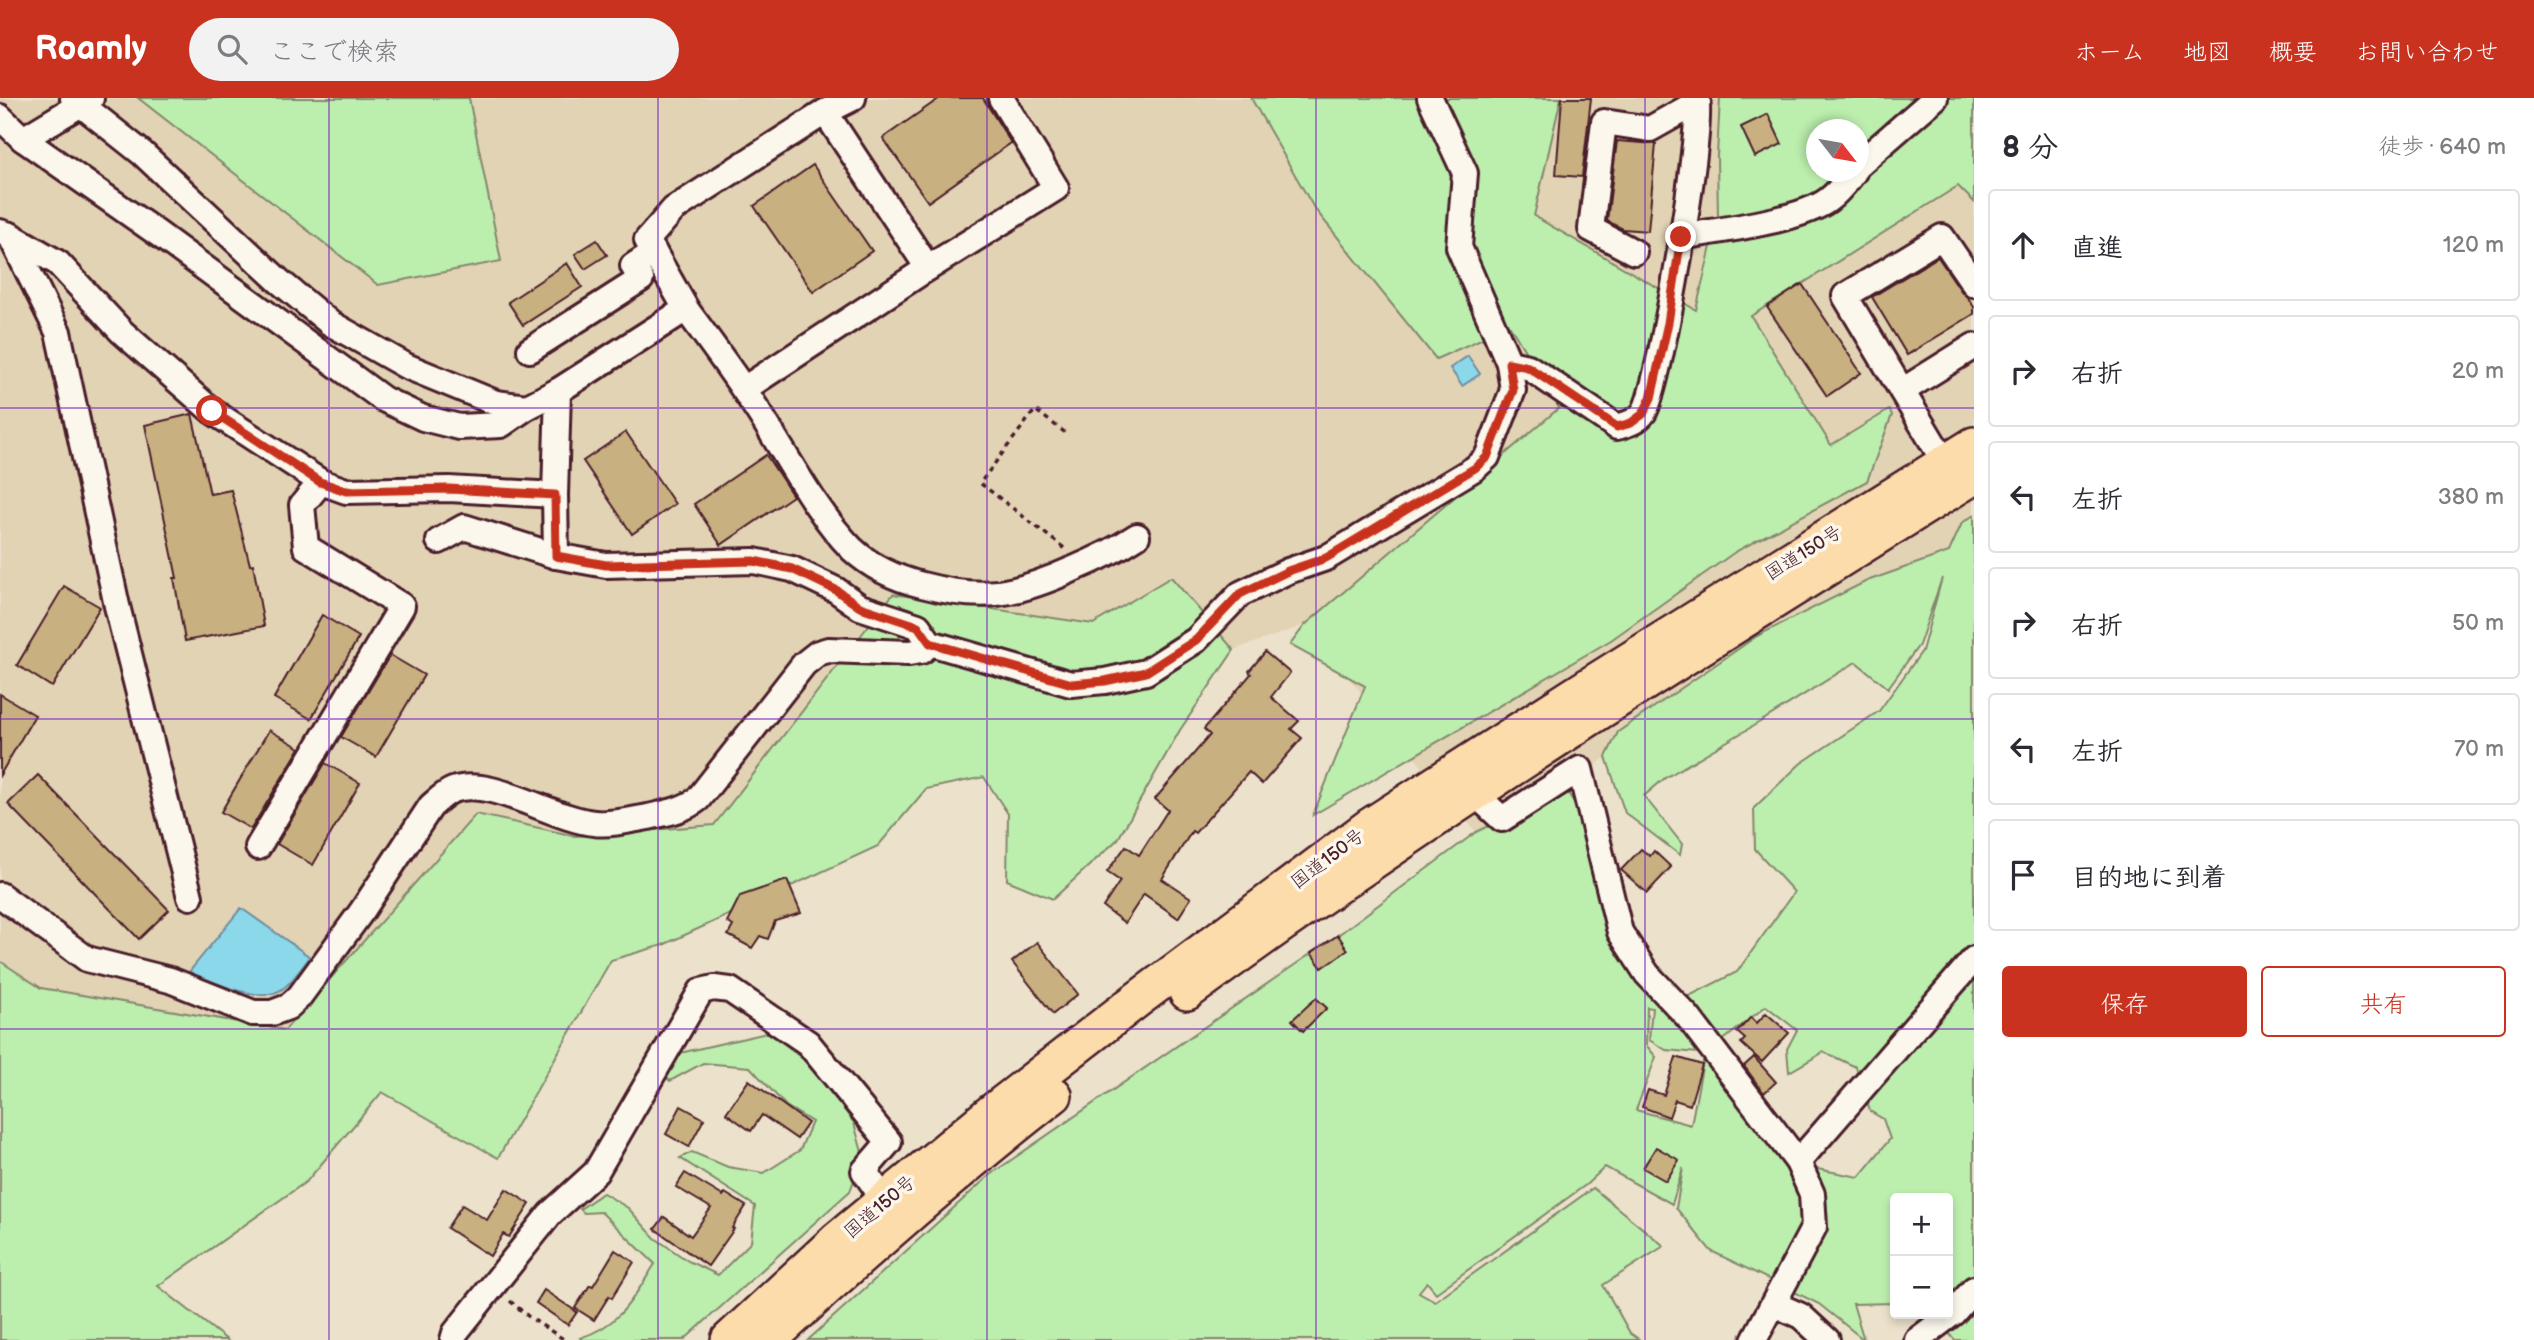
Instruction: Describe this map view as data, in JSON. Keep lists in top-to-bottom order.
{
  "streets": {
    "highway": ["国道150号"]
  },
  "north": "bottom right",
  "page": {
    "header": "Roamly",
    "search": "ここで検索",
    "nav": [
      "ホーム",
      "地図",
      "概要",
      "お問い合わせ"
    ],
    "heading": ["8 分", "徒歩 · 640 m"],
    "list": [
      ["直進", "120 m"],
      ["右折", "20 m"],
      ["左折", "380 m"],
      ["右折", "50 m"],
      ["左折", "70 m"],
      "目的地に到着"
    ],
    "buttons": ["保存", "共有"],
    "map_buttons": ["+", "−"]
  }
}
